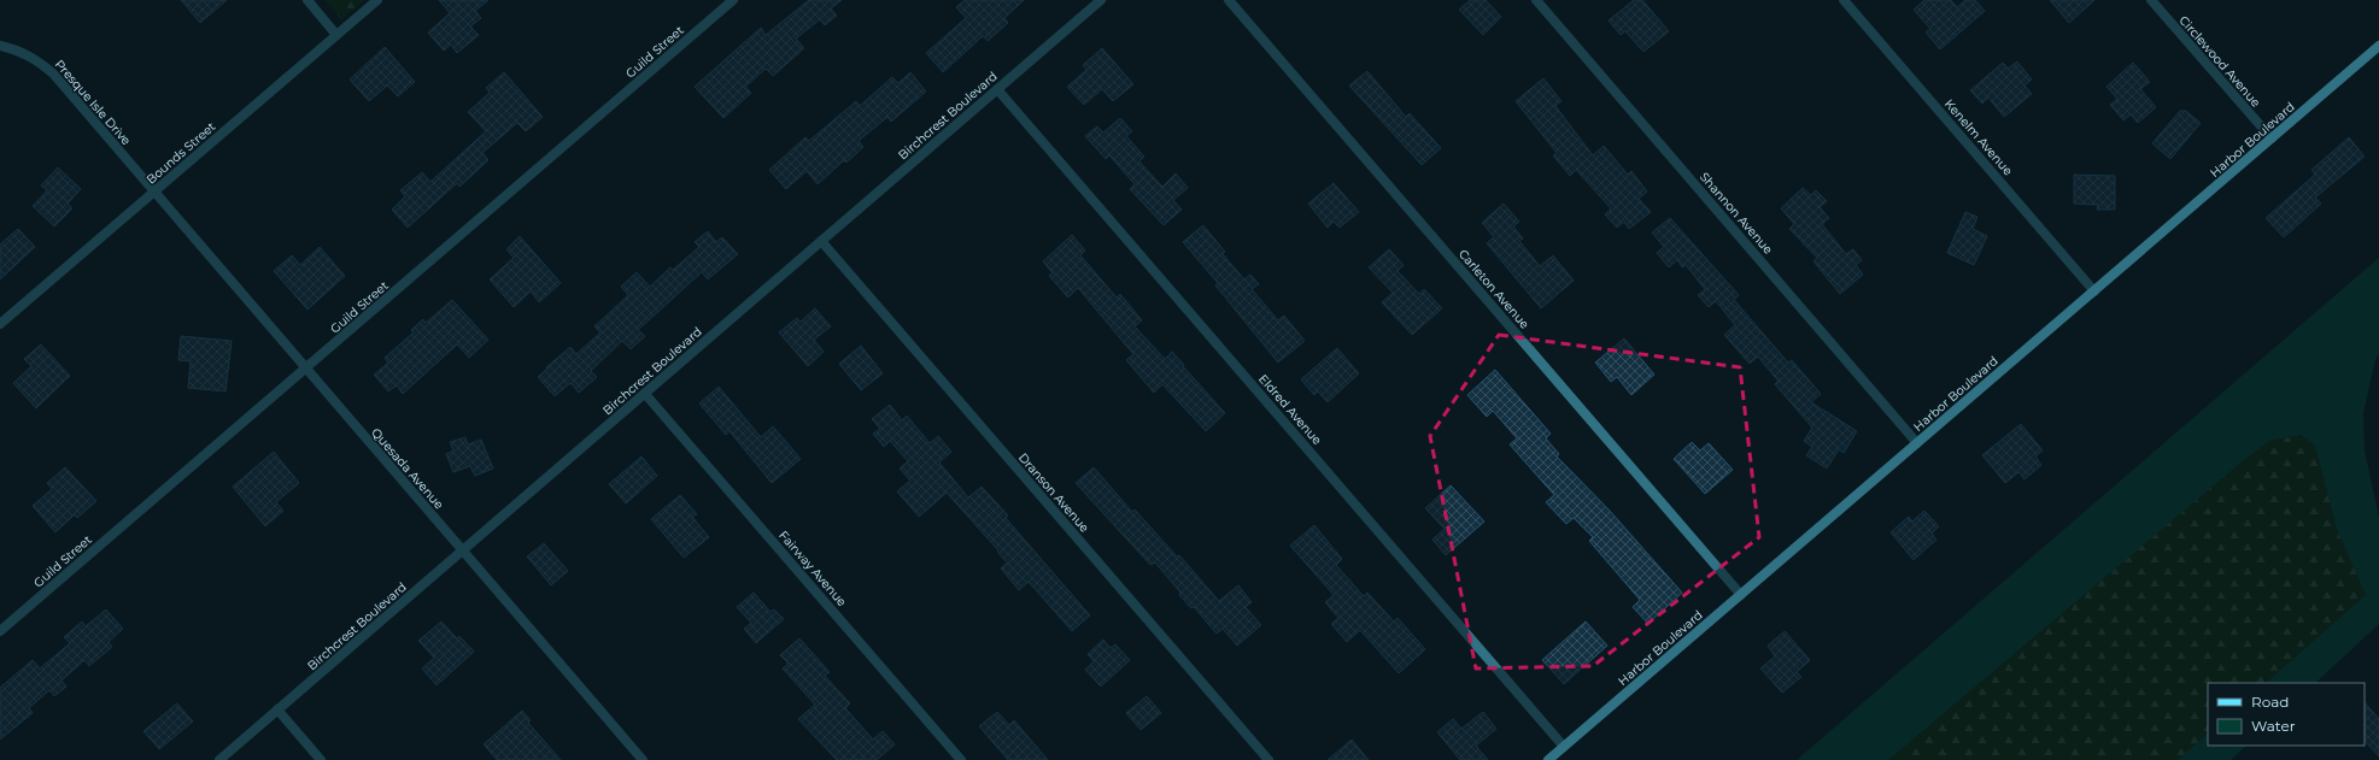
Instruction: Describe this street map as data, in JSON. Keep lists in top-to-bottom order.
{
  "streets": {
    "street": [
      "Guild Street",
      "Circlewood Avenue",
      "Presque Isle Drive",
      "Birchcrest Boulevard",
      "Kenelm Avenue",
      "Harbor Boulevard",
      "Bounds Street",
      "Shannon Avenue",
      "Carleton Avenue",
      "Eldred Avenue",
      "Quesada Avenue",
      "Dranson Avenue",
      "Fairway Avenue"
    ]
  },
  "crossings": [
    ["Guild Street", "Quesada Avenue"],
    ["Circlewood Avenue", "Harbor Boulevard"],
    ["Presque Isle Drive", "Bounds Street"],
    ["Presque Isle Drive", "Quesada Avenue"],
    ["Birchcrest Boulevard", "Eldred Avenue"],
    ["Birchcrest Boulevard", "Quesada Avenue"],
    ["Birchcrest Boulevard", "Dranson Avenue"],
    ["Birchcrest Boulevard", "Fairway Avenue"],
    ["Kenelm Avenue", "Harbor Boulevard"],
    ["Harbor Boulevard", "Shannon Avenue"],
    ["Harbor Boulevard", "Carleton Avenue"],
    ["Harbor Boulevard", "Eldred Avenue"],
    ["Bounds Street", "Quesada Avenue"]
  ],
  "legend": ["Road", "Water"]
}
